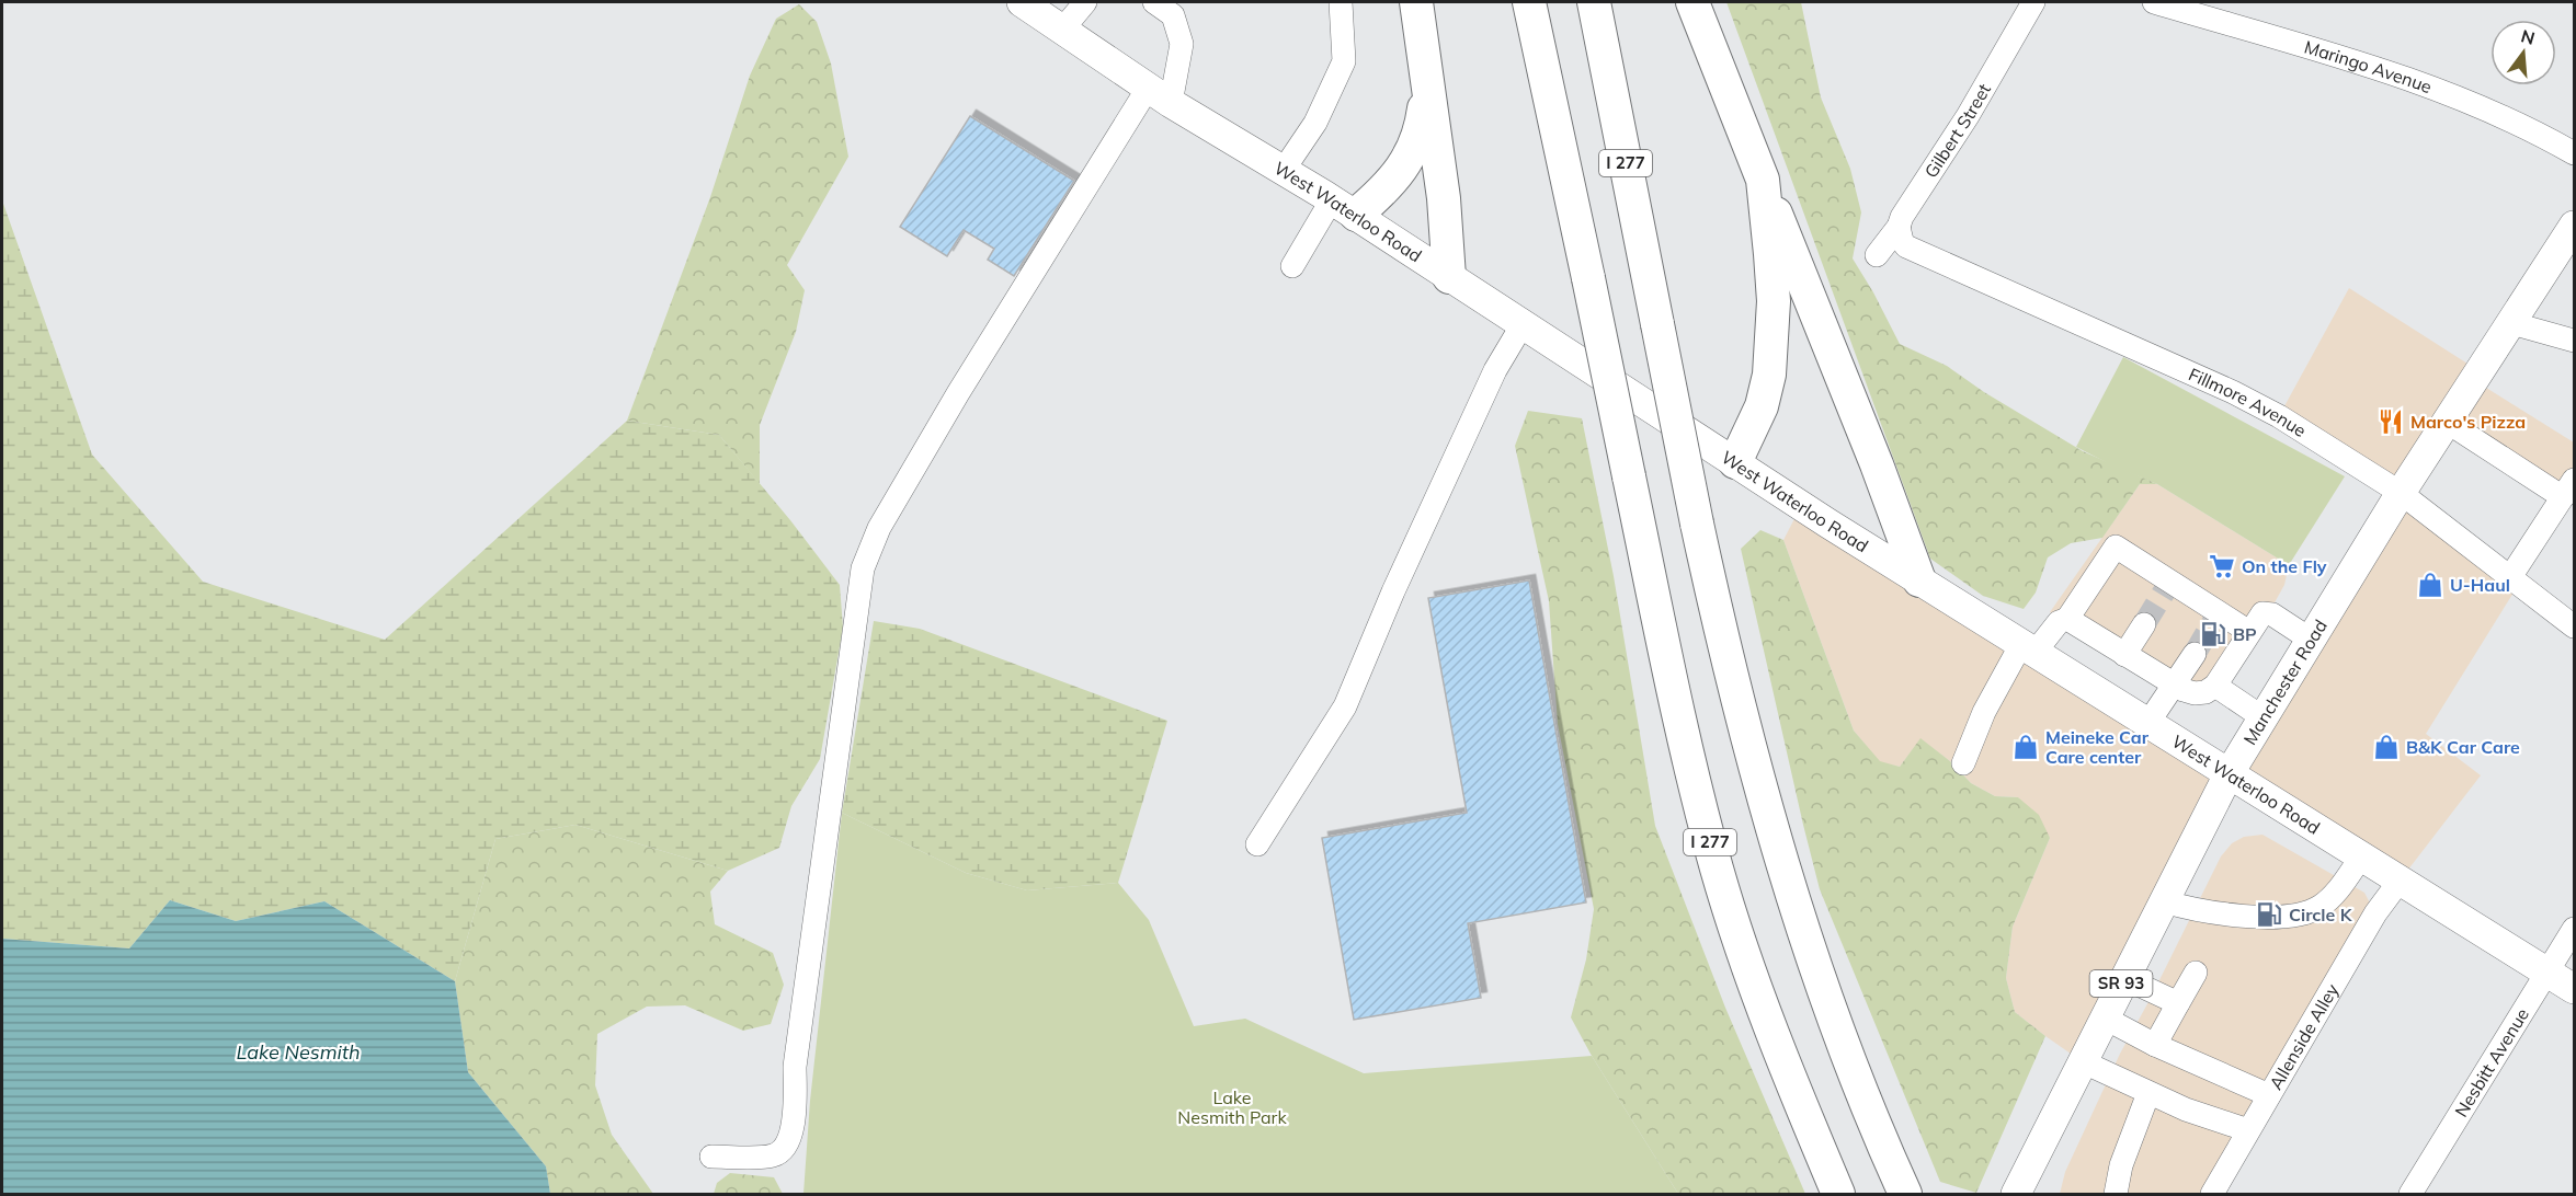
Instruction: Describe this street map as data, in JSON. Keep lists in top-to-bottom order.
{
  "streets": {
    "highway": ["I 277"],
    "main road": ["West Waterloo Road", "Manchester Road", "SR 93"],
    "street": [
      "Maringo Avenue",
      "Gilbert Street",
      "Fillmore Avenue",
      "Allenside Alley",
      "Nesbitt Avenue"
    ]
  },
  "crossings": [
    ["Gilbert Street", "Fillmore Avenue"],
    ["West Waterloo Road", "Manchester Road"],
    ["West Waterloo Road", "Allenside Alley"],
    ["West Waterloo Road", "Nesbitt Avenue"],
    ["Fillmore Avenue", "Manchester Road"]
  ],
  "water": ["Lake Nesmith"],
  "parks": ["Lake Nesmith Park"],
  "places": {
    "restaurant": ["Marco's Pizza"],
    "supermarket": ["On the Fly"],
    "shop": ["U-Haul", "Meineke Car Care center", "B&K Car Care"],
    "fuel station": ["BP", "Circle K"]
  },
  "north": "top"
}
